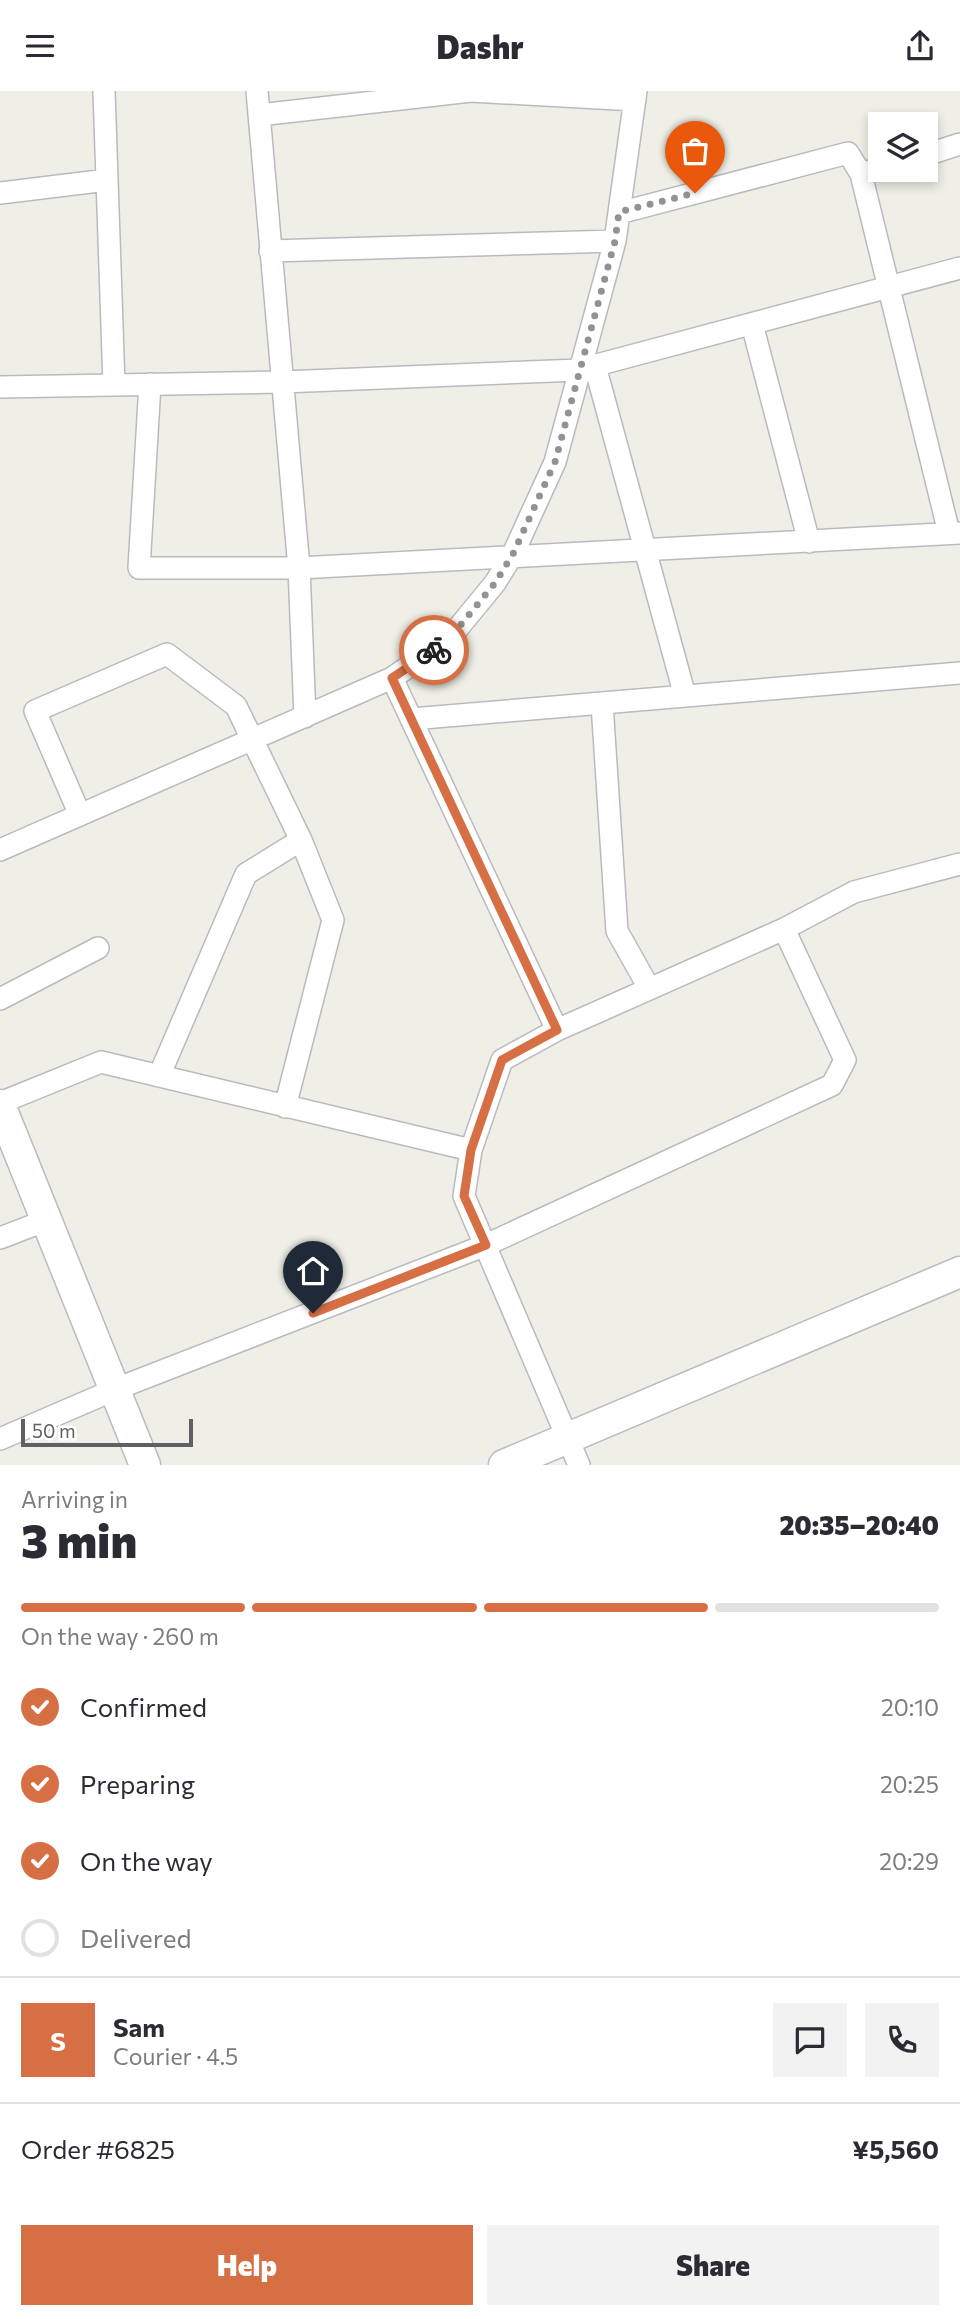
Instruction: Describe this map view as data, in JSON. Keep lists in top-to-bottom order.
{
  "scale_bar": "50 m",
  "page": {
    "header": "Dashr",
    "scale": "50 m",
    "heading": ["3 min", "Arriving in", "20:35–20:40"],
    "panel": [
      "Sam",
      "Courier · 4.5",
      "Order #6825",
      "¥5,560"
    ],
    "bar": "On the way · 260 m",
    "list": [
      ["Confirmed", "20:10"],
      ["Preparing", "20:25"],
      ["On the way", "20:29"],
      "Delivered"
    ],
    "round": "S",
    "buttons": ["Help", "Share"]
  }
}
